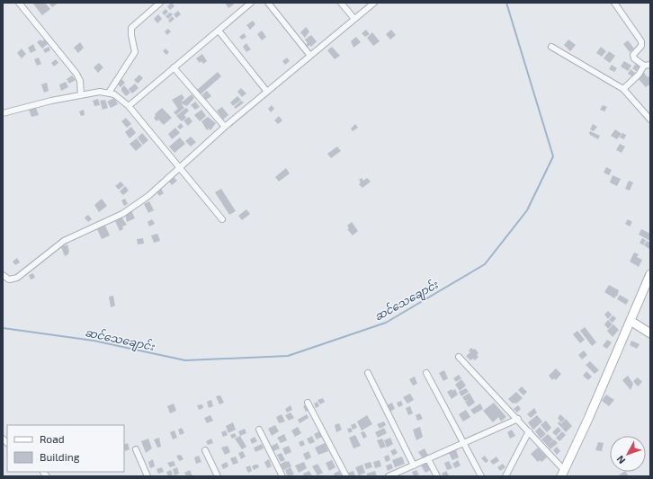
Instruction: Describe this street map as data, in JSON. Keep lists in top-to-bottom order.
{
  "water": ["ဆင်သေချောင်း"],
  "legend": ["Road", "Building"],
  "north": "bottom left"
}
